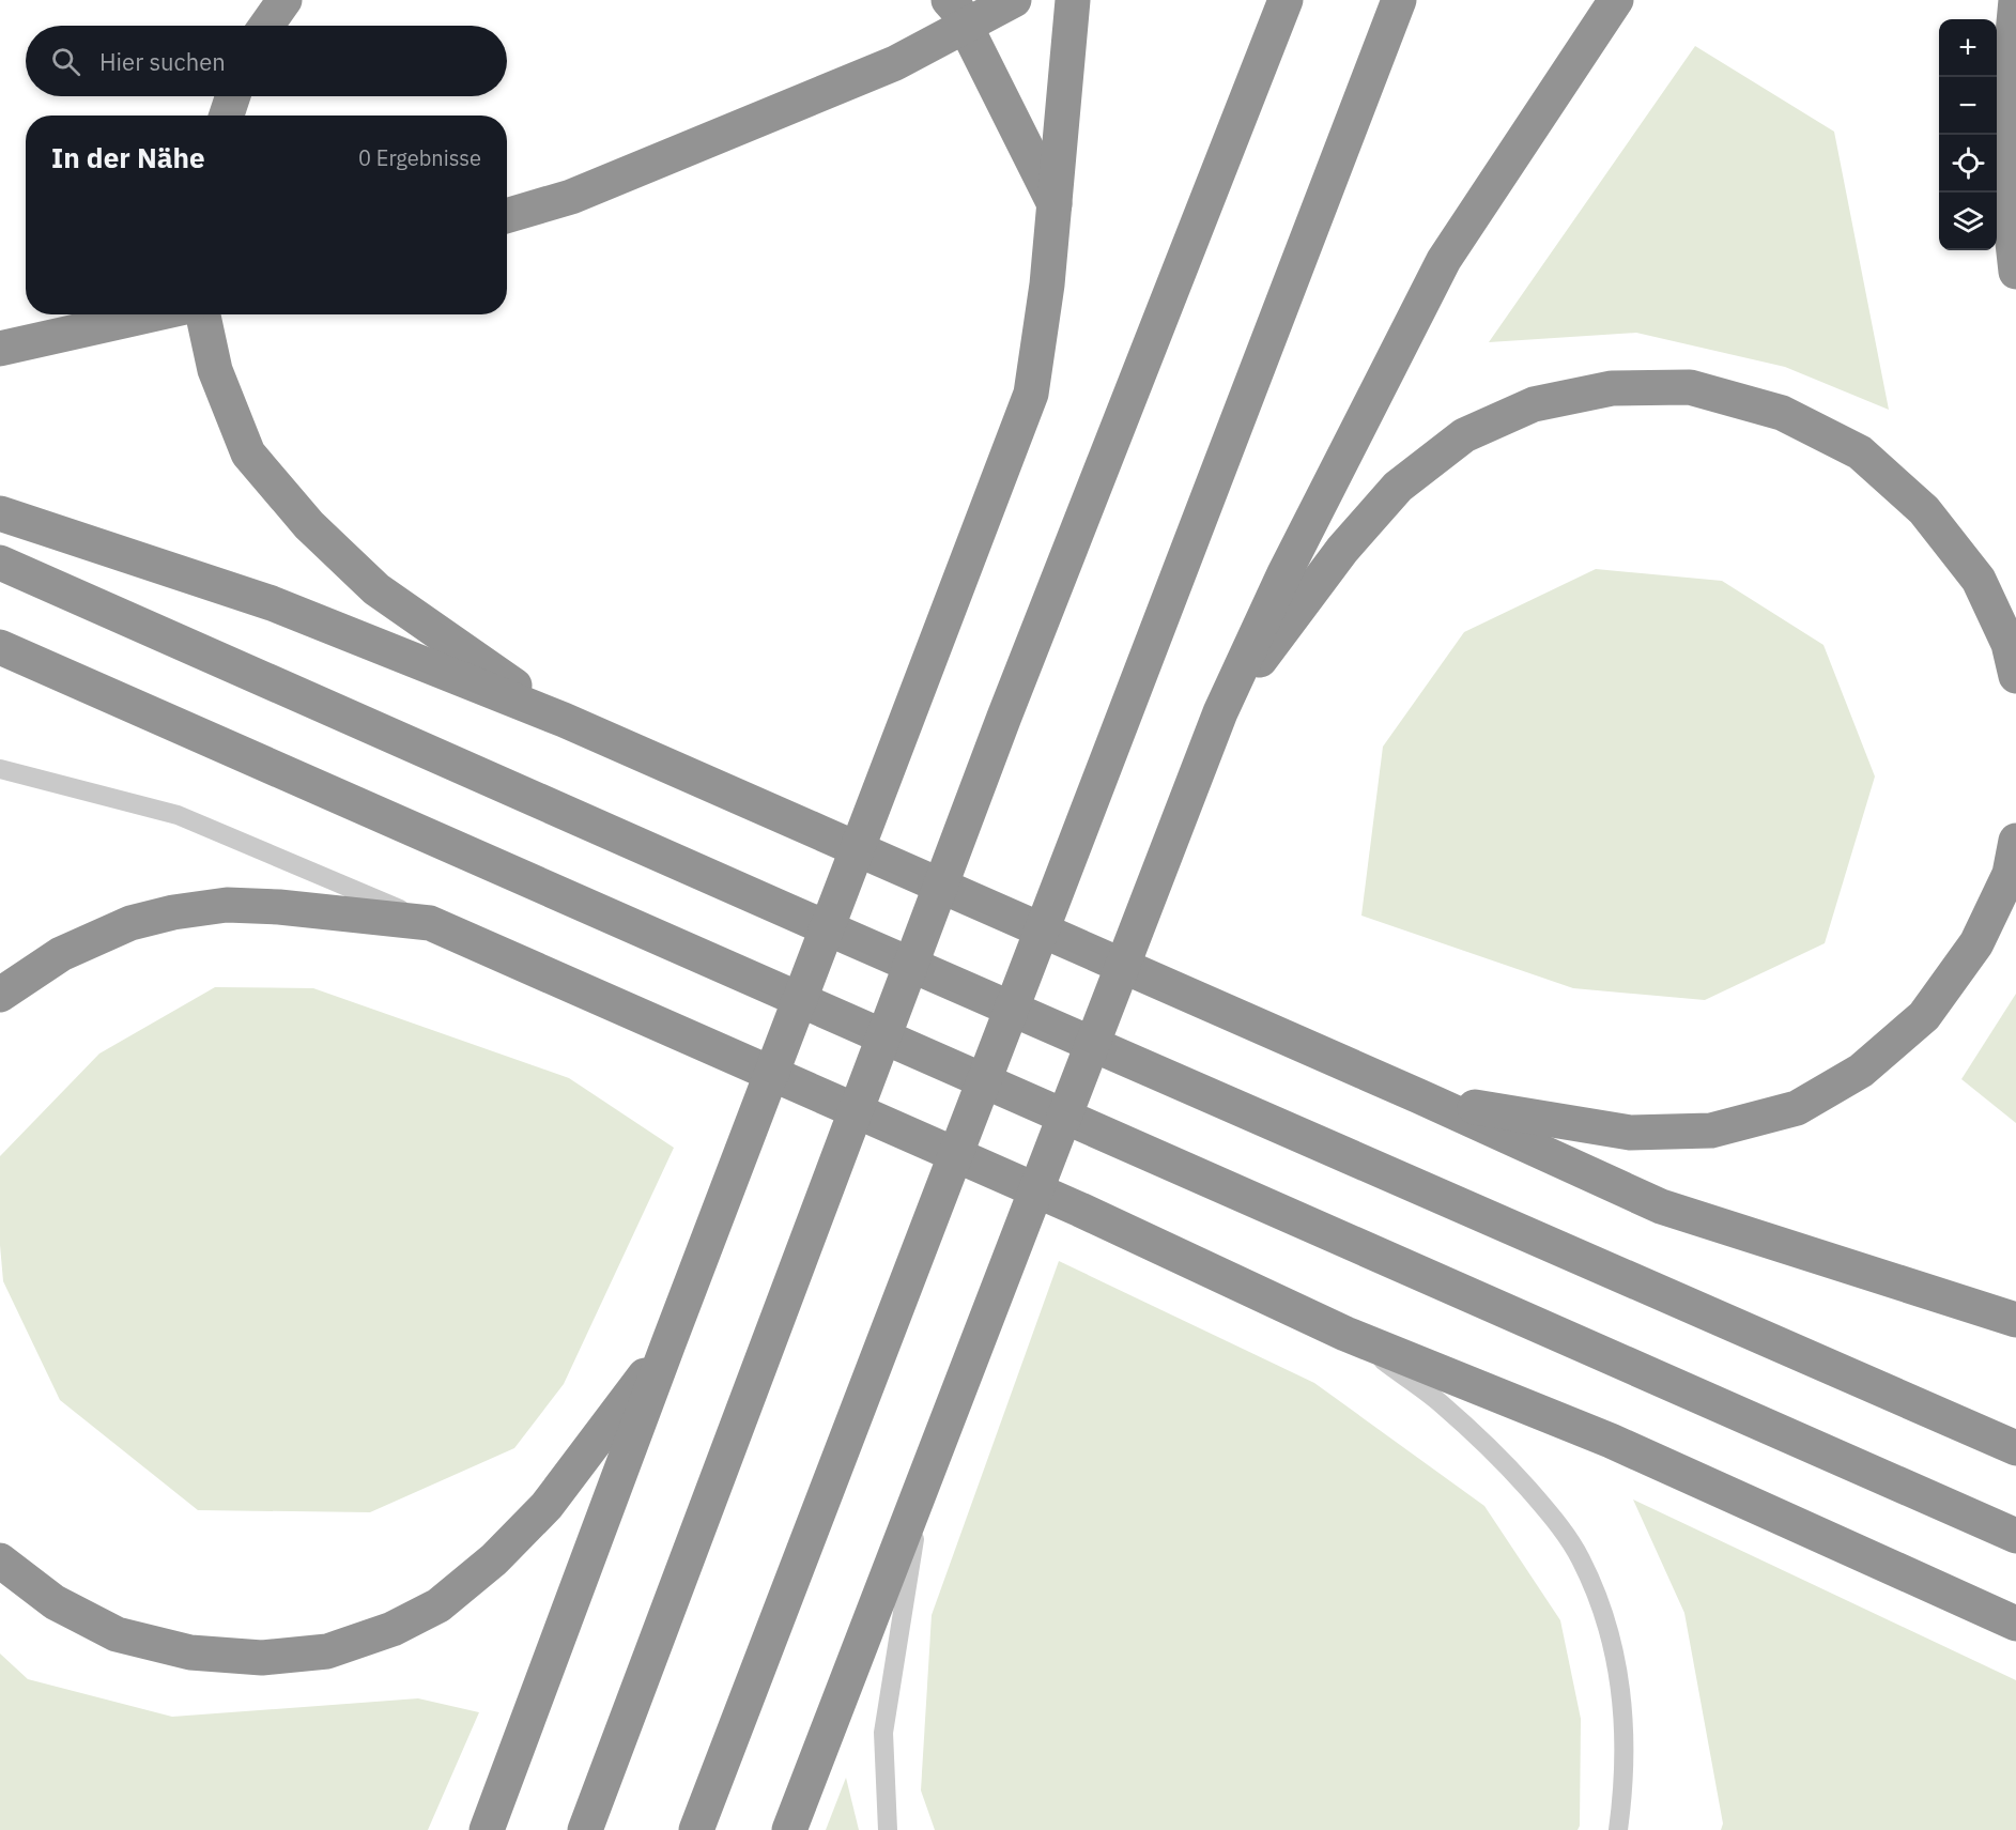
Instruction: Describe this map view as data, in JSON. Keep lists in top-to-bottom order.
{
  "page": {
    "map_buttons": ["+", "−"],
    "search": "Hier suchen",
    "heading": ["In der Nähe", "0 Ergebnisse"]
  }
}
